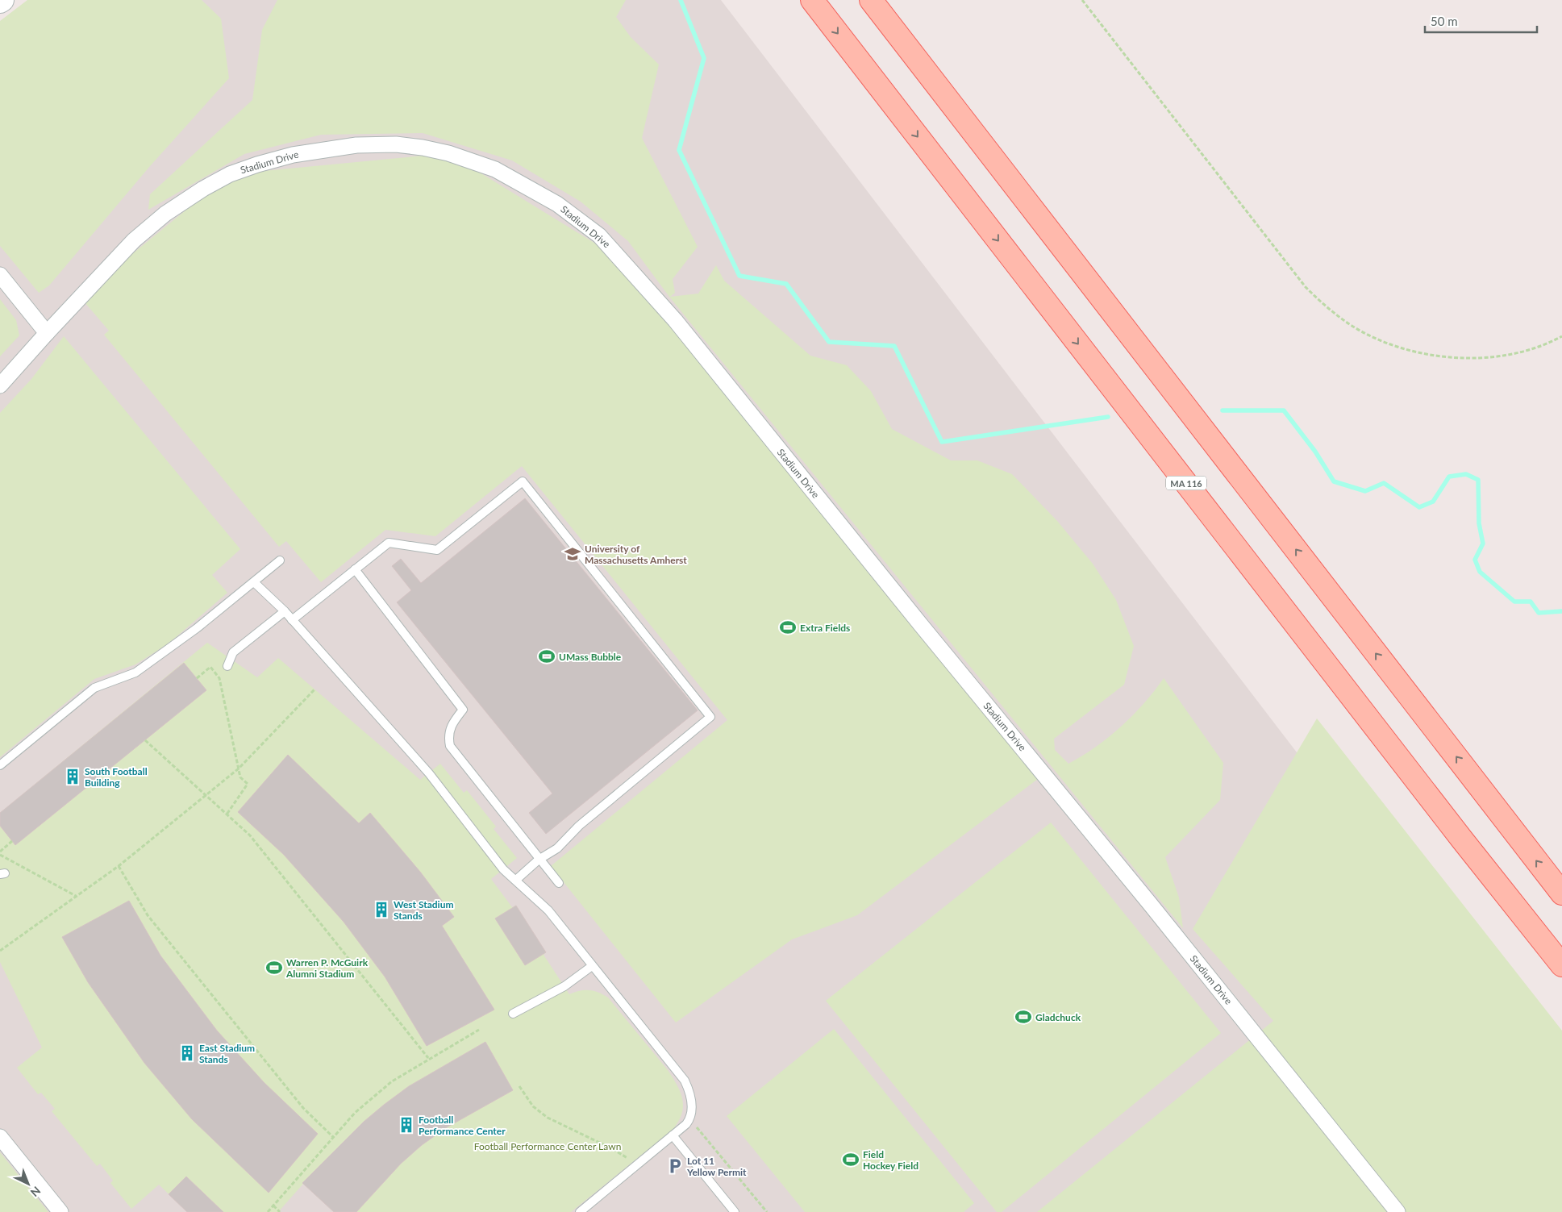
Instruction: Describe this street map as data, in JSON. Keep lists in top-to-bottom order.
{
  "streets": {
    "main road": ["MA 116"],
    "street": ["Stadium Drive"]
  },
  "parks": ["Football Performance Center Lawn"],
  "places": {
    "school or university": ["University of Massachusetts Amherst"],
    "sports": [
      "Extra Fields",
      "UMass Bubble",
      "Warren P. McGuirk Alumni Stadium",
      "Gladchuck",
      "Field Hockey Field"
    ],
    "building": [
      "South Football Building",
      "West Stadium Stands",
      "East Stadium Stands",
      "Football Performance Center"
    ],
    "parking": ["Lot 11 Yellow Permit"]
  },
  "scale_bar": "50 m",
  "north": "bottom right"
}
